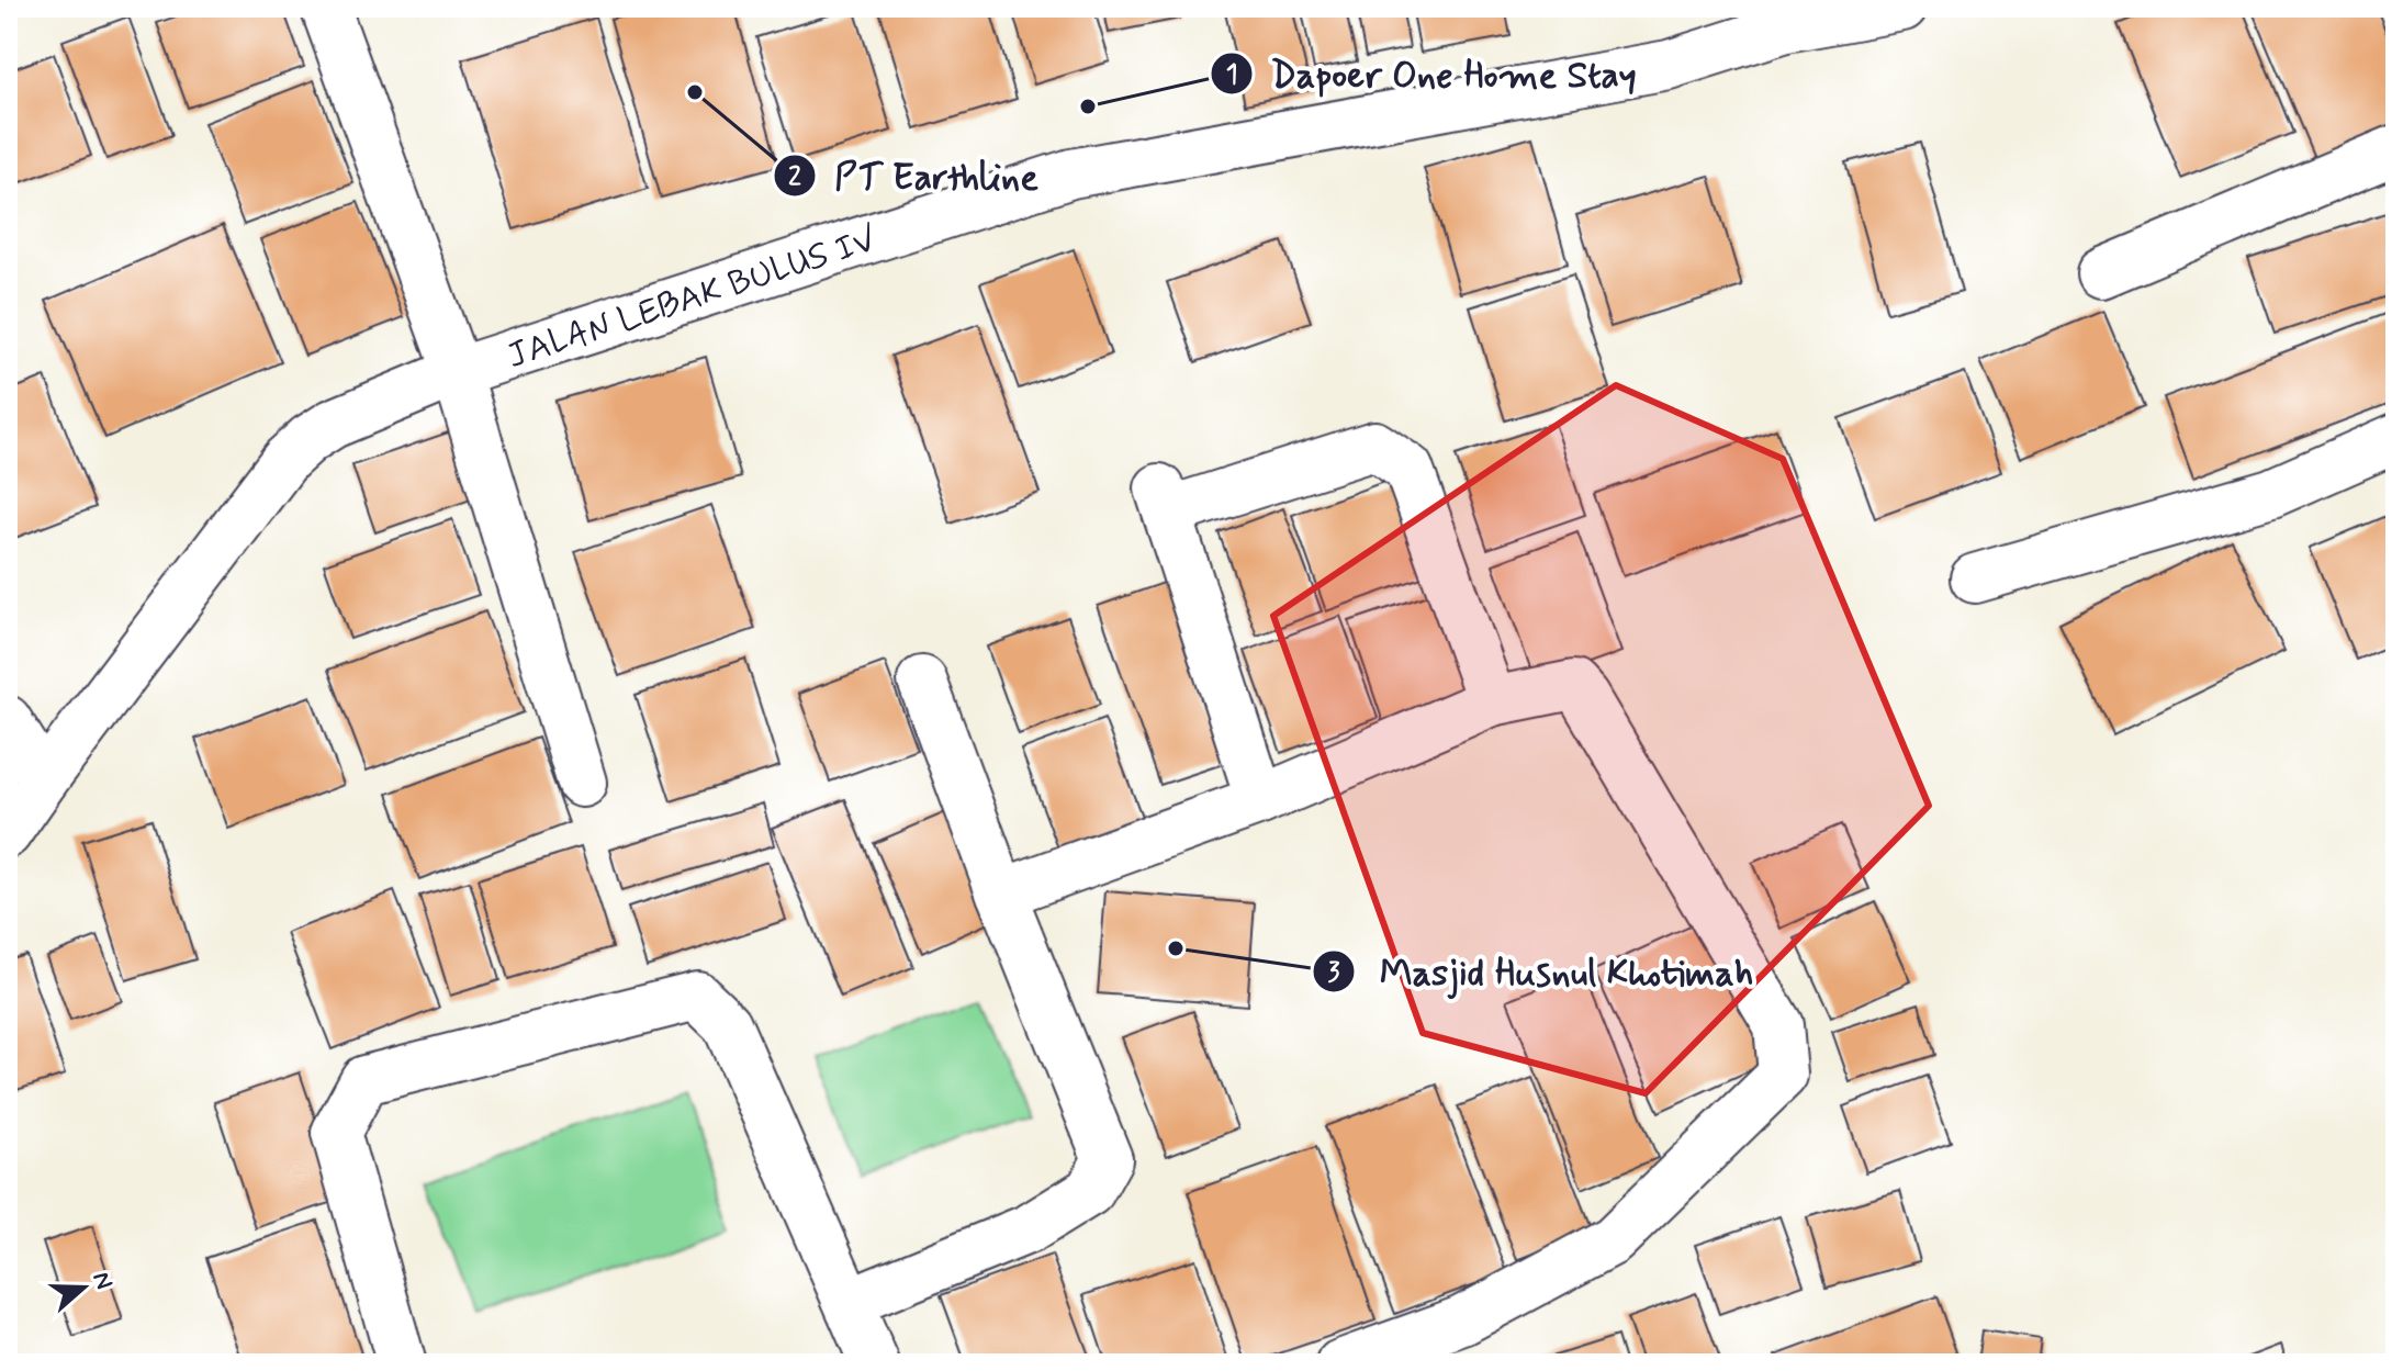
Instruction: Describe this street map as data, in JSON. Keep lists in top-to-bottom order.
{
  "streets": {
    "street": ["JALAN LEBAK BULUS IV"]
  },
  "places": ["PT Earthline", "Dapoer One Home Stay", "Masjid Husnul Khotimah"],
  "north": "right"
}
